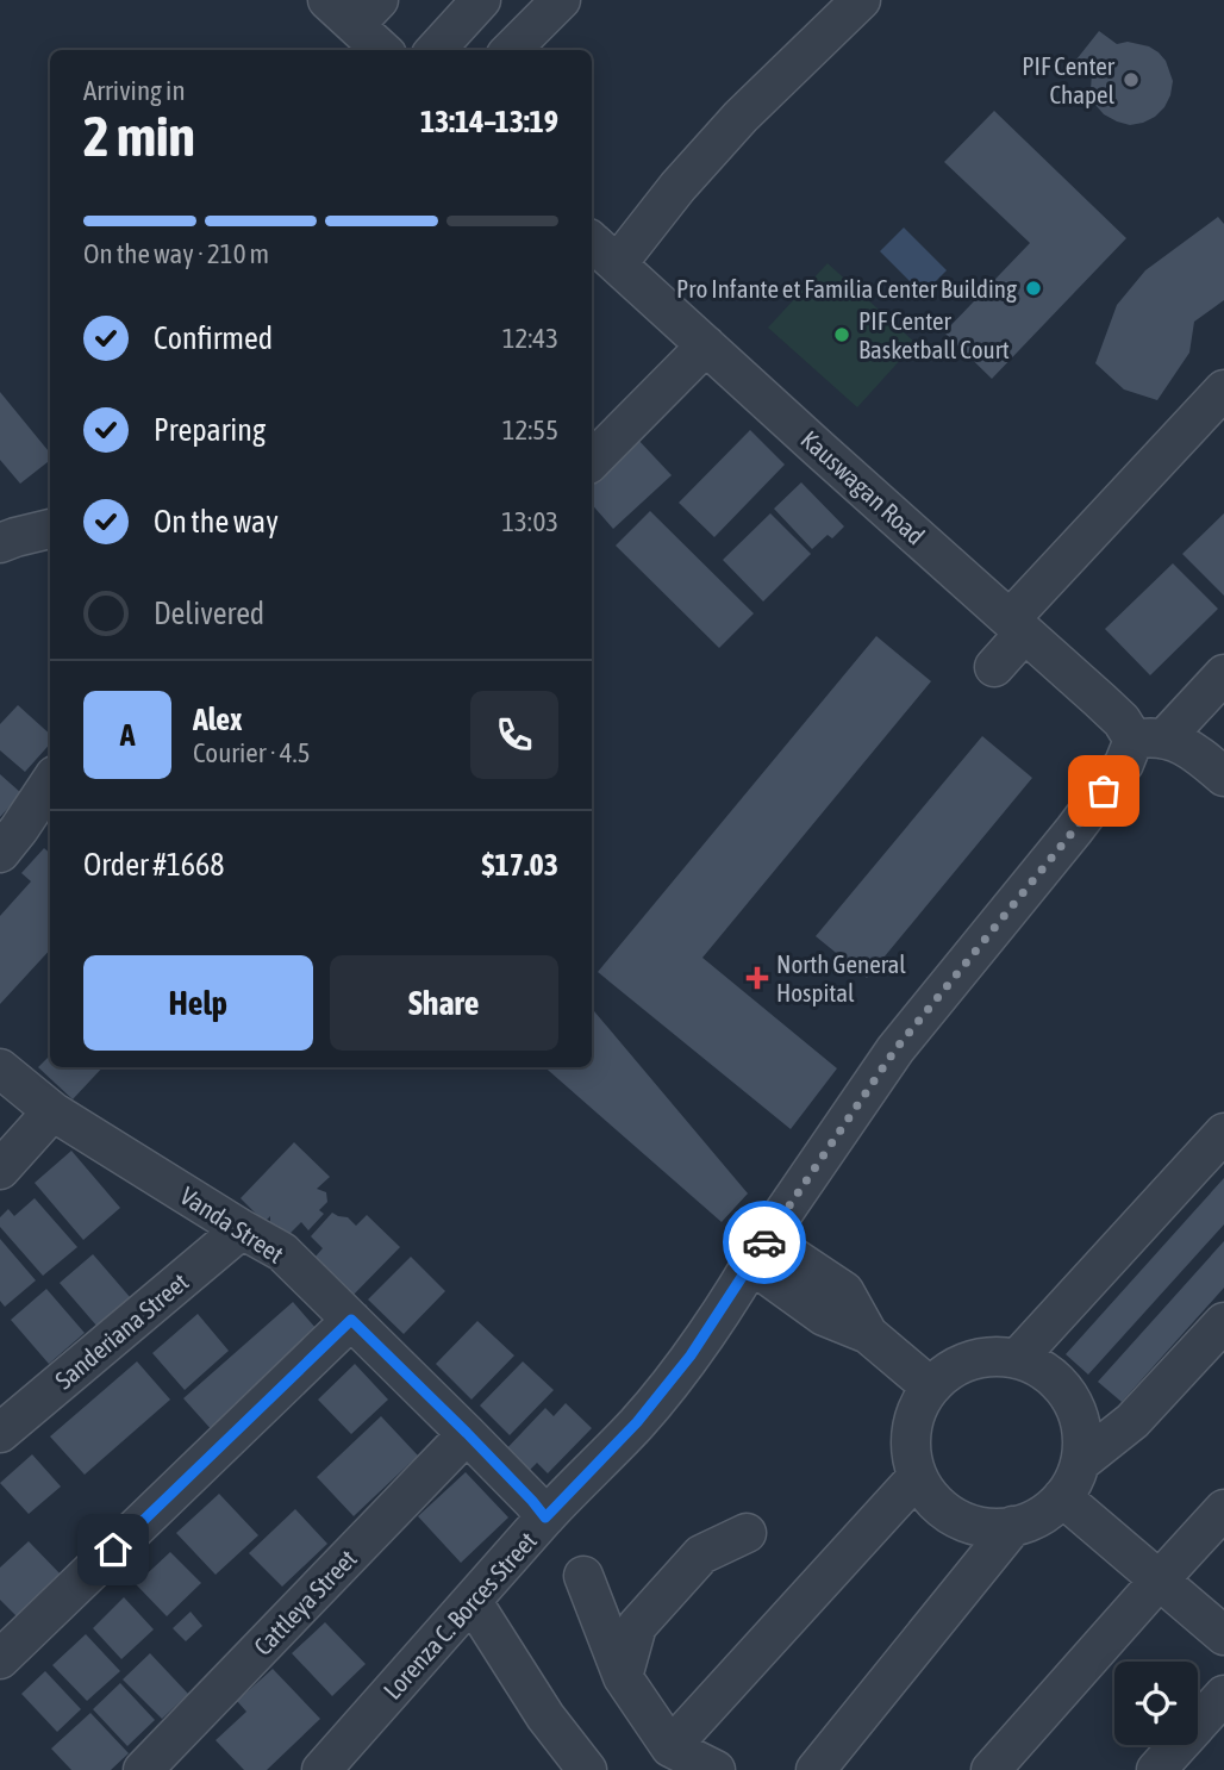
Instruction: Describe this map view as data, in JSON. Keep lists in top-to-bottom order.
{
  "streets": {
    "street": [
      "Kauswagan Road",
      "Vanda Street",
      "Sanderiana Street",
      "Cattleya Street",
      "Lorenza C. Borces Street"
    ]
  },
  "crossings": [
    ["Kauswagan Road", "Lorenza C. Borces Street"],
    ["Vanda Street", "Sanderiana Street"],
    ["Vanda Street", "Cattleya Street"],
    ["Vanda Street", "Lorenza C. Borces Street"]
  ],
  "places": {
    "other": ["PIF Center Chapel", "Pro Infante et Familia Center Building", "PIF Center Basketball Court"],
    "health": ["North General Hospital"]
  },
  "page": {
    "heading": ["2 min", "Arriving in", "13:14–13:19"],
    "panel": [
      "Alex",
      "Courier · 4.5",
      "Order #1668",
      "$17.03"
    ],
    "bar": "On the way · 210 m",
    "list": [
      ["Confirmed", "12:43"],
      ["Preparing", "12:55"],
      ["On the way", "13:03"],
      "Delivered"
    ],
    "round": "A",
    "buttons": ["Help", "Share"]
  }
}
